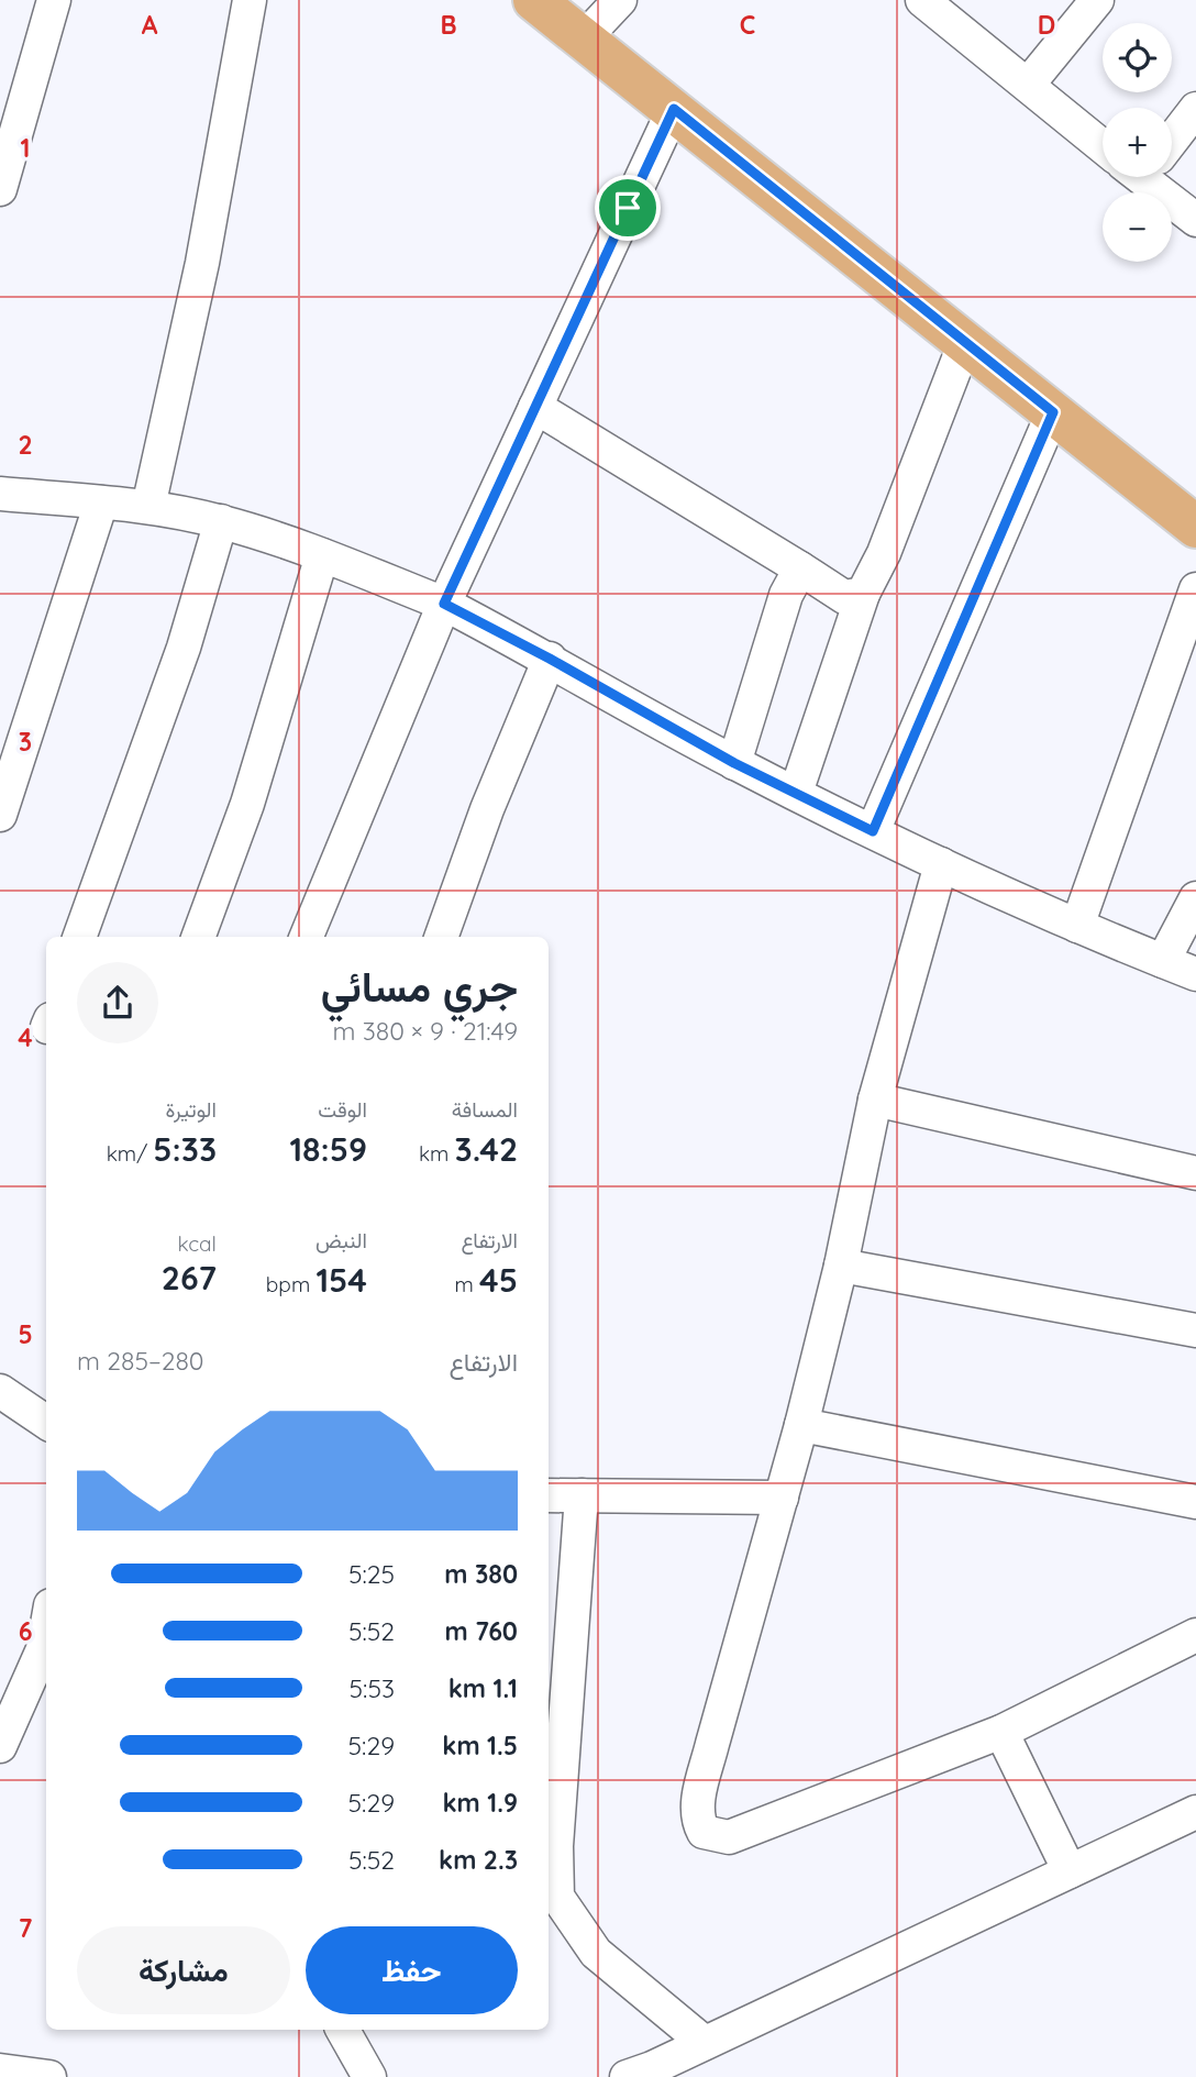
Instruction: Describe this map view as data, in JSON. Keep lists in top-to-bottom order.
{
  "page": {
    "map_buttons": ["+", "−"],
    "heading": ["جري مسائي", "21:49 · 9 × 380 m"],
    "stats": [
      ["المسافة", "3.42 km"],
      ["الوقت", "18:59"],
      ["الوتيرة", "5:33 /km"],
      ["الارتفاع", "45 m"],
      ["النبض", "154 bpm"],
      ["kcal", "267"]
    ],
    "chart": ["الارتفاع", "280–285 m"],
    "list": [
      {
        "name": "380 m",
        "note": "5:25"
      },
      {
        "name": "760 m",
        "note": "5:52"
      },
      {
        "name": "1.1 km",
        "note": "5:53"
      },
      {
        "name": "1.5 km",
        "note": "5:29"
      },
      {
        "name": "1.9 km",
        "note": "5:29"
      },
      {
        "name": "2.3 km",
        "note": "5:52"
      }
    ],
    "buttons": ["حفظ", "مشاركة"]
  },
  "grid": {
    "columns": [
      "A",
      "B",
      "C",
      "D"
    ],
    "rows": [
      "1",
      "2",
      "3",
      "4",
      "5",
      "6",
      "7"
    ]
  }
}
